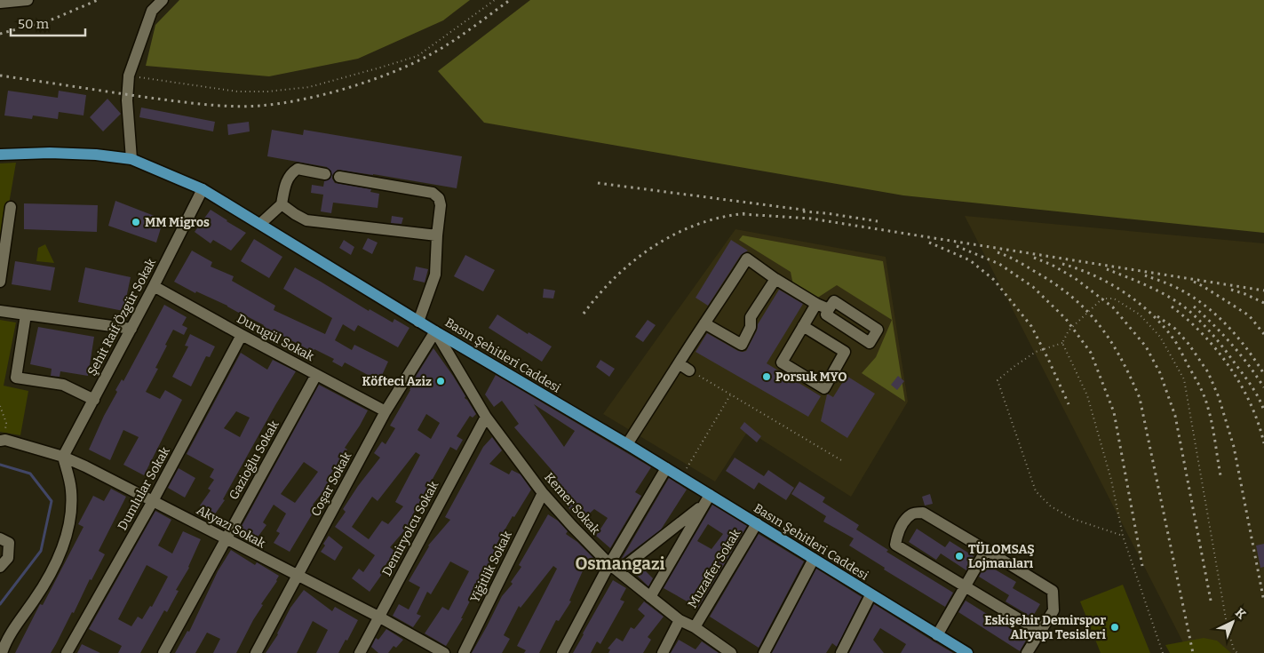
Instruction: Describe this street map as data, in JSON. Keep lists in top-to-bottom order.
{
  "streets": {
    "main road": ["Basın Şehitleri Caddesi"],
    "street": [
      "Şehit Raif Özgür Sokak",
      "Durugül Sokak",
      "Gazioğlu Sokak",
      "Coşar Sokak",
      "Dumlular Sokak",
      "Kemer Sokak",
      "Akyazı Sokak",
      "Demiryolcu Sokak",
      "Yiğitlik Sokak",
      "Muzaffer Sokak"
    ]
  },
  "crossings": [
    ["Şehit Raif Özgür Sokak", "Durugül Sokak"],
    ["Şehit Raif Özgür Sokak", "Basın Şehitleri Caddesi"],
    ["Şehit Raif Özgür Sokak", "Akyazı Sokak"],
    ["Durugül Sokak", "Gazioğlu Sokak"],
    ["Durugül Sokak", "Coşar Sokak"],
    ["Durugül Sokak", "Dumlular Sokak"],
    ["Basın Şehitleri Caddesi", "Coşar Sokak"],
    ["Basın Şehitleri Caddesi", "Kemer Sokak"],
    ["Basın Şehitleri Caddesi", "Muzaffer Sokak"],
    ["Gazioğlu Sokak", "Akyazı Sokak"],
    ["Coşar Sokak", "Kemer Sokak"],
    ["Coşar Sokak", "Akyazı Sokak"],
    ["Dumlular Sokak", "Akyazı Sokak"],
    ["Kemer Sokak", "Demiryolcu Sokak"],
    ["Kemer Sokak", "Yiğitlik Sokak"],
    ["Kemer Sokak", "Muzaffer Sokak"],
    ["Akyazı Sokak", "Demiryolcu Sokak"]
  ],
  "districts": ["Osmangazi"],
  "places": [
    "MM Migros",
    "Porsuk MYO",
    "Köfteci Aziz",
    "TÜLOMSAŞ Lojmanları",
    "Eskişehir Demirspor Altyapı Tesisleri"
  ],
  "scale_bar": "50 m",
  "north": "top right"
}
